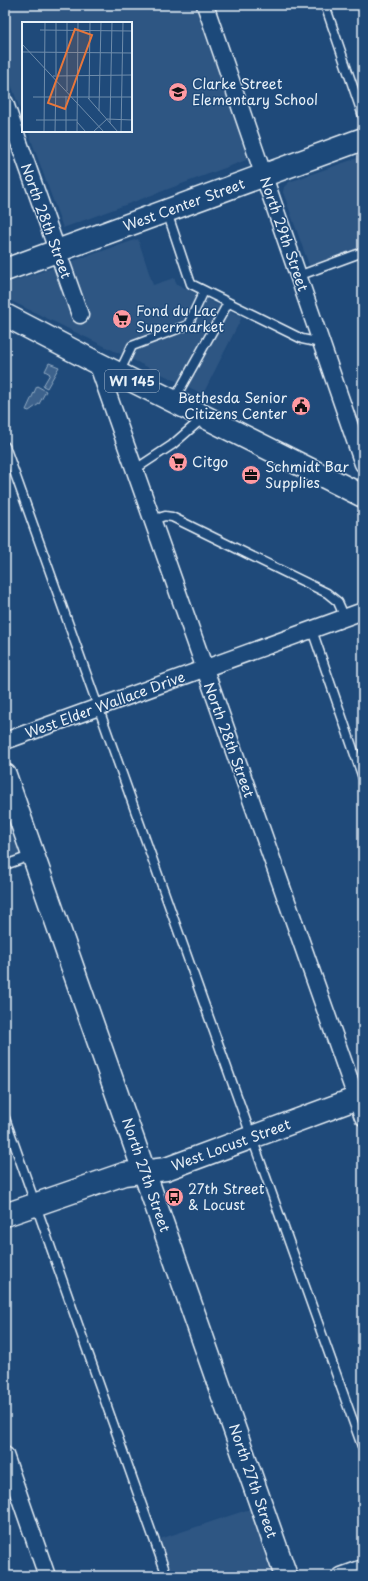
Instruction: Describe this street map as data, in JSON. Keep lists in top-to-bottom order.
{
  "streets": {
    "main road": [
      "West Center Street",
      "WI 145",
      "West Locust Street",
      "North 27th Street"
    ],
    "street": ["North 28th Street", "North 29th Street", "West Elder Wallace Drive"]
  },
  "crossings": [
    ["West Center Street", "North 28th Street"],
    ["West Center Street", "North 29th Street"],
    ["North 28th Street", "WI 145"],
    ["North 28th Street", "West Elder Wallace Drive"],
    ["North 28th Street", "West Locust Street"],
    ["West Locust Street", "North 27th Street"]
  ],
  "places": {
    "school or university": ["Clarke Street Elementary School"],
    "supermarket": ["Fond du Lac Supermarket", "Citgo"],
    "public building": ["Bethesda Senior Citizens Center"],
    "office": ["Schmidt Bar Supplies"],
    "bus stop": ["27th Street & Locust"]
  }
}
